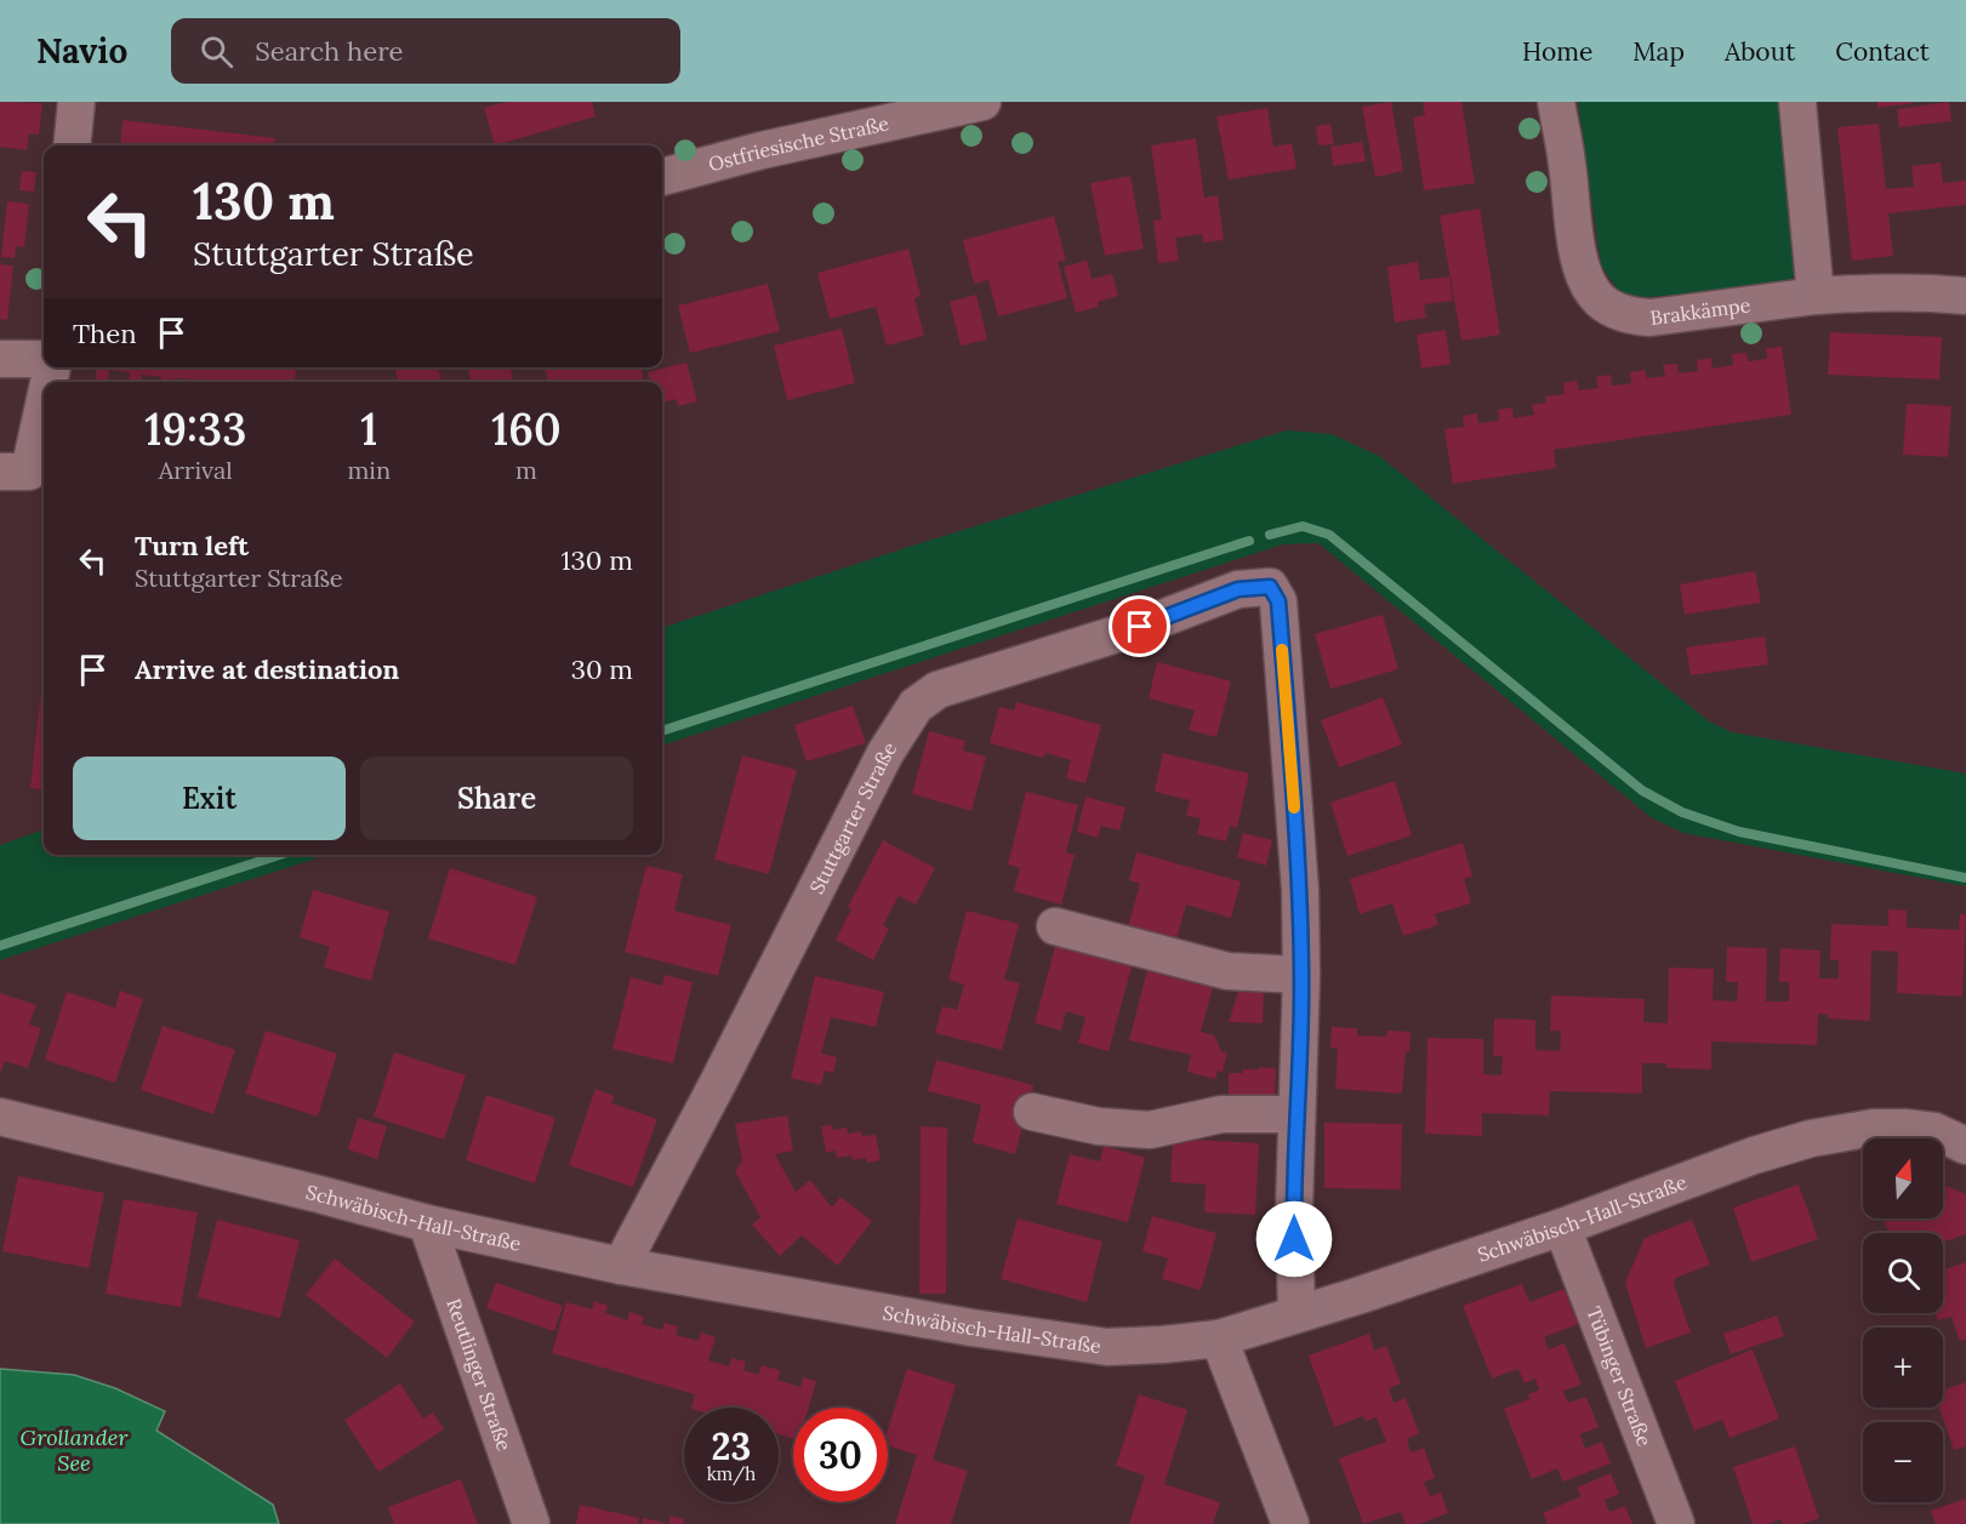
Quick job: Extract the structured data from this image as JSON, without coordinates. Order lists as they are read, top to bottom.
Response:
{
  "streets": {
    "street": [
      "Ostfriesische Straße",
      "Brakkämpe",
      "Stuttgarter Straße",
      "Schwäbisch-Hall-Straße",
      "Reutlinger Straße",
      "Tübinger Straße"
    ]
  },
  "crossings": [
    ["Stuttgarter Straße", "Schwäbisch-Hall-Straße"],
    ["Schwäbisch-Hall-Straße", "Reutlinger Straße"],
    ["Schwäbisch-Hall-Straße", "Tübinger Straße"]
  ],
  "water": ["Grollander See"],
  "north": "top",
  "page": {
    "header": "Navio",
    "search": "Search here",
    "nav": [
      "Home",
      "Map",
      "About",
      "Contact"
    ],
    "turn": ["130 m", "Stuttgarter Straße"],
    "then": "Then",
    "eta": [
      "19:33",
      "Arrival",
      "1",
      "min",
      "160",
      "m"
    ],
    "list": [
      {
        "name": "Turn left",
        "note": "Stuttgarter Straße",
        "value": "130 m"
      },
      {
        "name": "Arrive at destination",
        "value": "30 m"
      }
    ],
    "buttons": ["Exit", "Share"],
    "map_buttons": ["+", "−"],
    "speed": "23 km/h",
    "limit": "30"
  }
}
